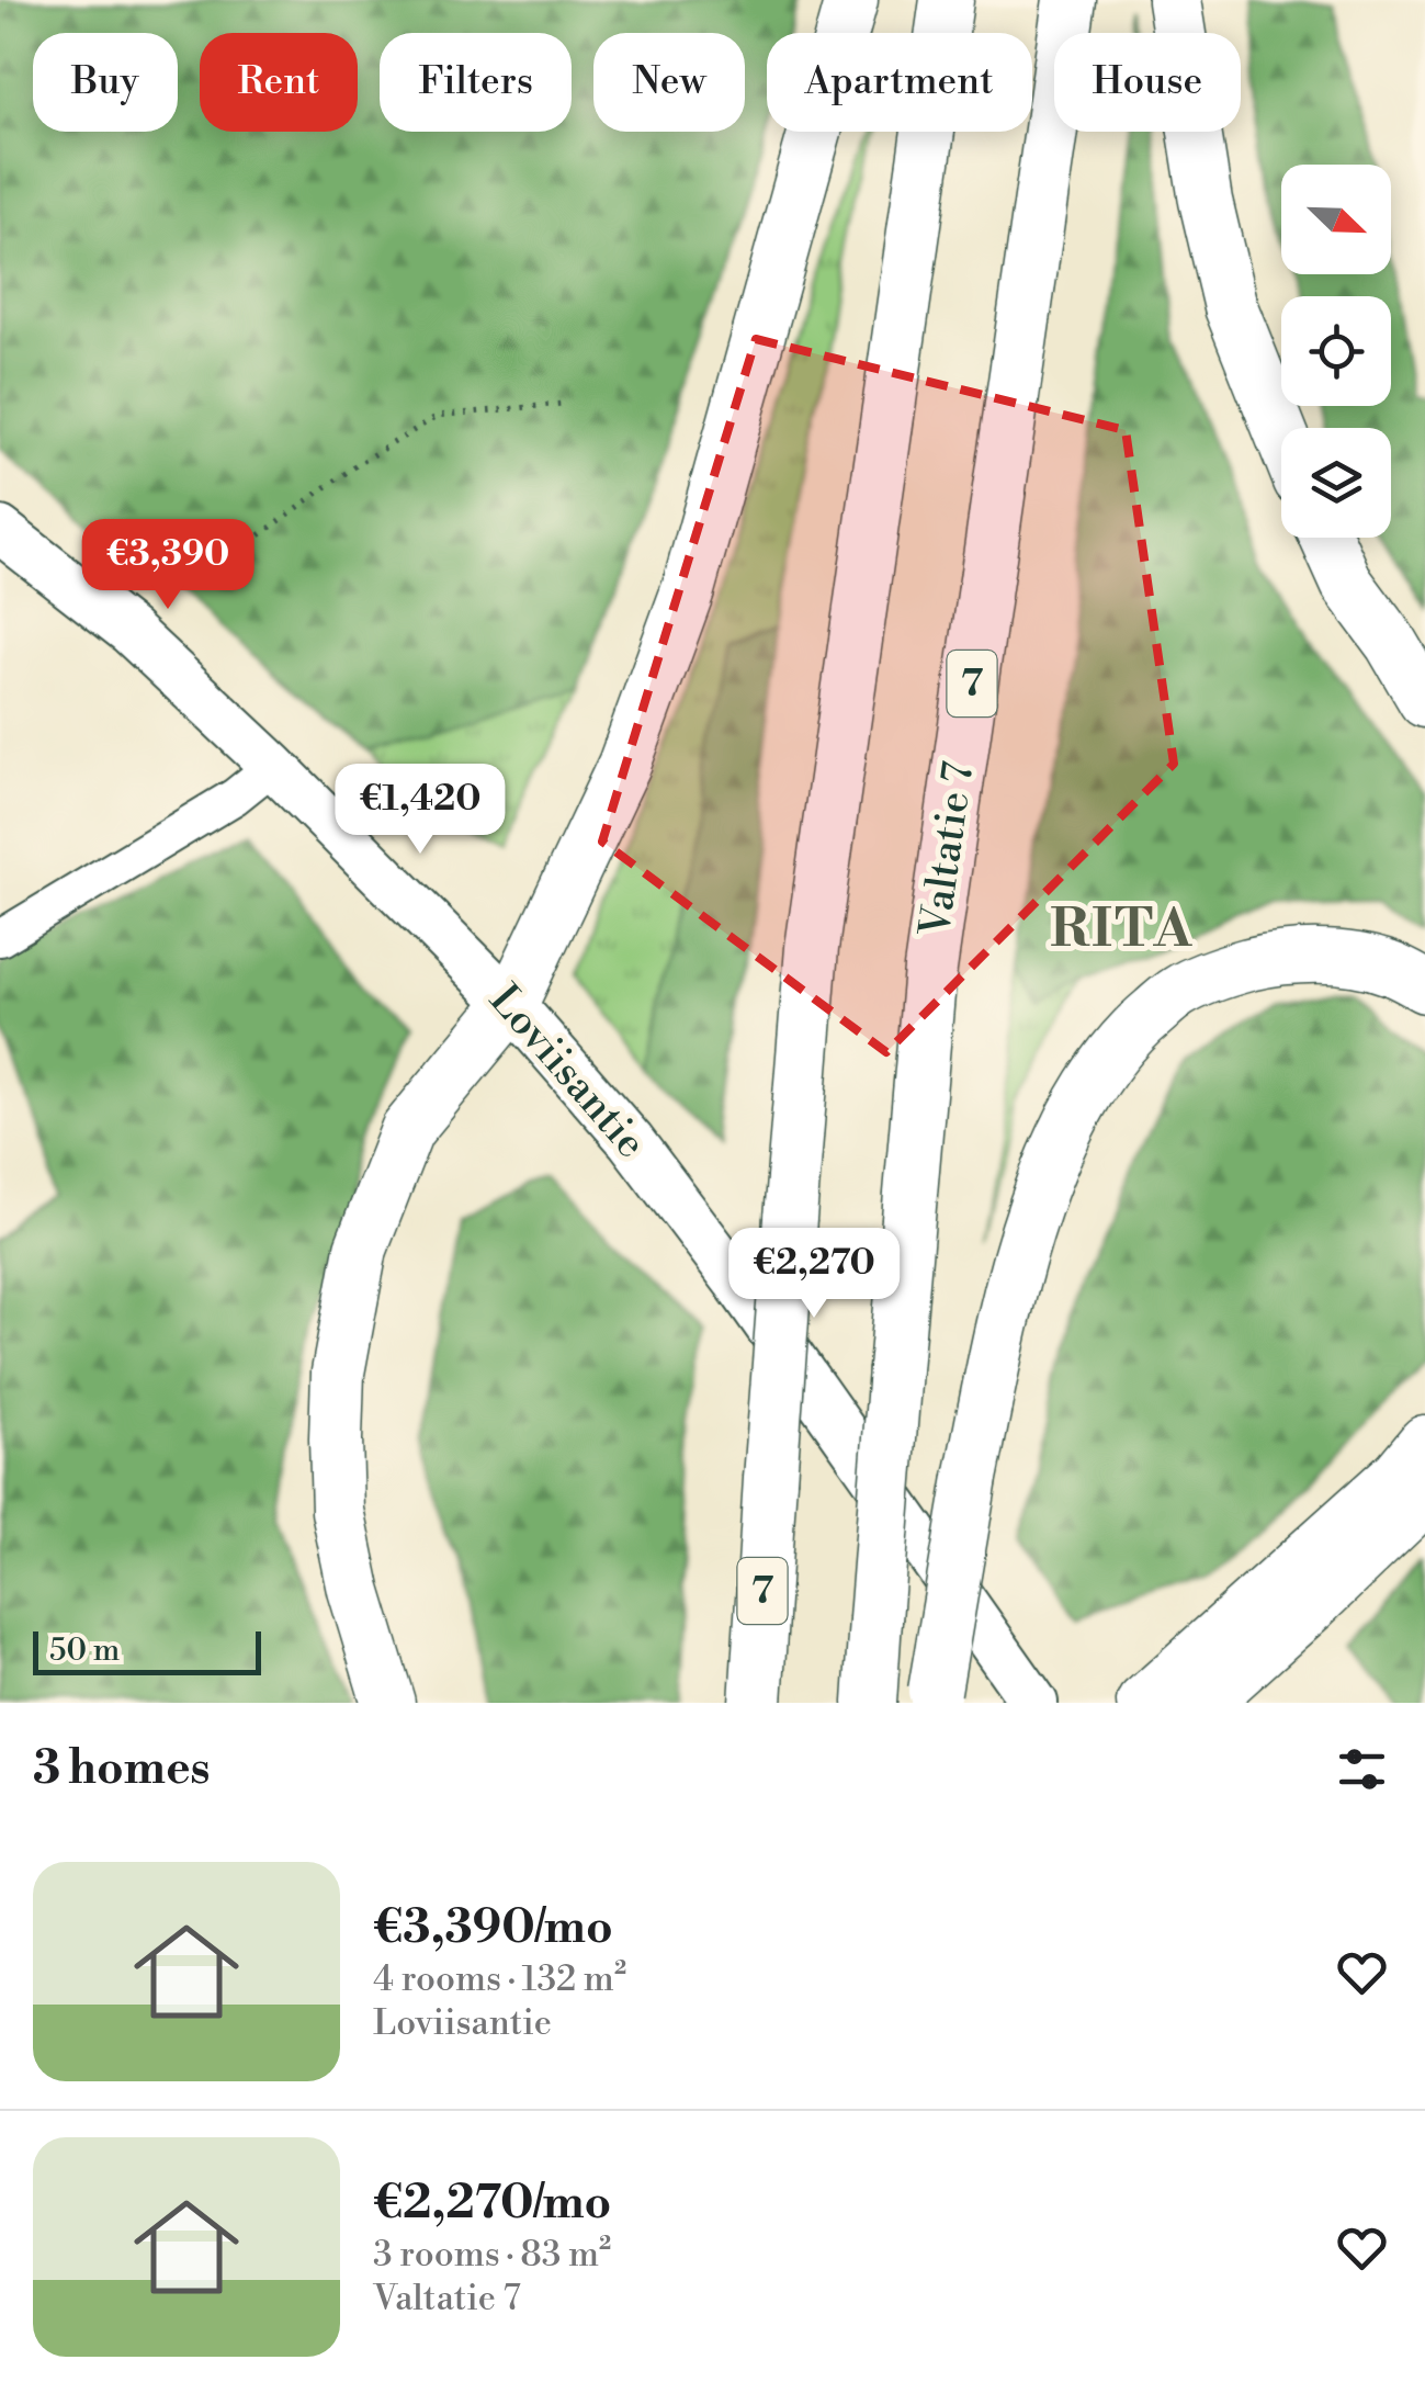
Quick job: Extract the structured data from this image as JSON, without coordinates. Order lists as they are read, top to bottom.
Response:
{
  "streets": {
    "highway": ["7", "Valtatie 7"],
    "main road": ["Loviisantie"]
  },
  "districts": ["RITA"],
  "scale_bar": "50 m",
  "north": "bottom right",
  "page": {
    "chip": [
      "Buy",
      "Rent",
      "Filters",
      "New",
      "Apartment",
      "House"
    ],
    "price": ["€3,390", "€1,420", "€2,270"],
    "scale": "50 m",
    "heading": "3 homes",
    "list": [
      {
        "name": "€3,390/mo",
        "note": "4 rooms · 132 m² · Loviisantie"
      },
      {
        "name": "€2,270/mo",
        "note": "3 rooms · 83 m² · Valtatie 7"
      }
    ]
  }
}
